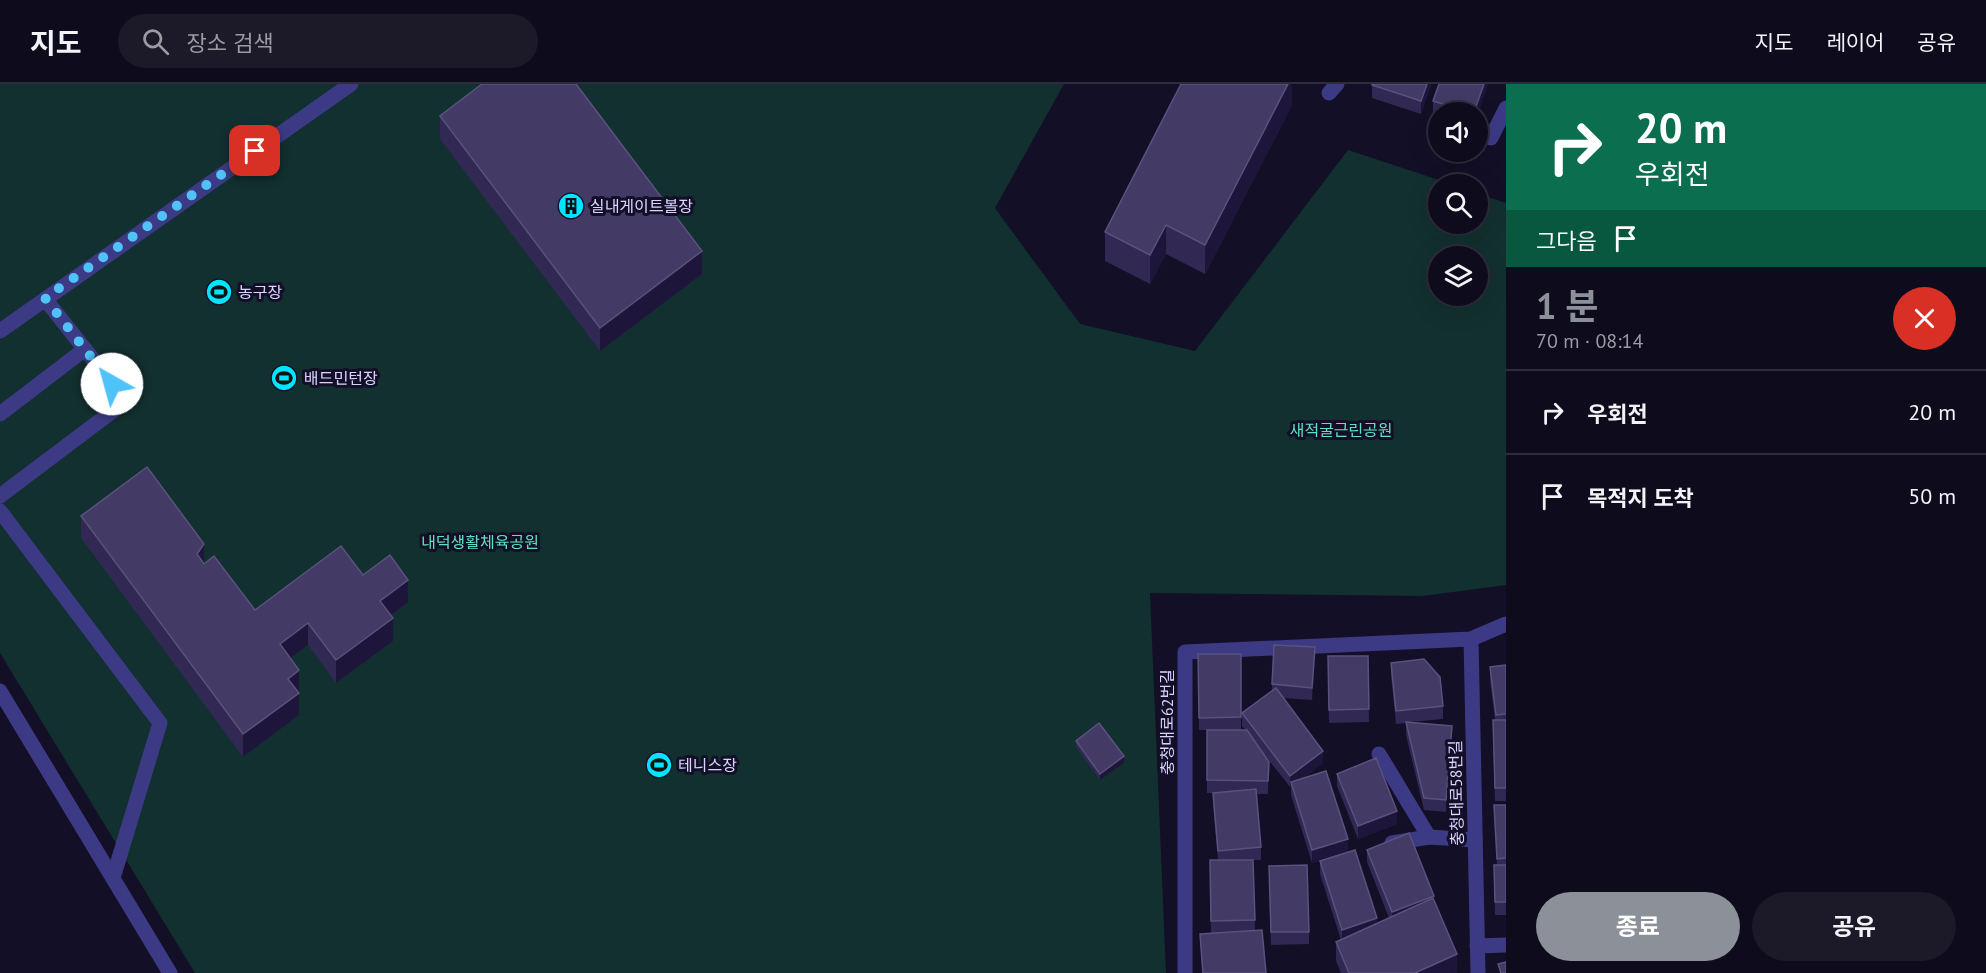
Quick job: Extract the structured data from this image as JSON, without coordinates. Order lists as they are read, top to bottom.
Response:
{
  "streets": {
    "street": ["충청대로62번길", "충청대로58번길"]
  },
  "crossings": [
    ["충청대로62번길", "충청대로58번길"]
  ],
  "parks": ["새적굴근린공원", "내덕생활체육공원"],
  "places": {
    "building": ["실내게이트볼장"],
    "sports": ["농구장", "배드민턴장", "테니스장"]
  },
  "page": {
    "header": "지도",
    "search": "장소 검색",
    "nav": ["지도", "레이어", "공유"],
    "turn": ["20 m", "우회전"],
    "then": "그다음",
    "heading": ["1 분", "70 m · 08:14"],
    "list": [
      {
        "name": "우회전",
        "value": "20 m"
      },
      {
        "name": "목적지 도착",
        "value": "50 m"
      }
    ],
    "buttons": ["종료", "공유"]
  }
}
